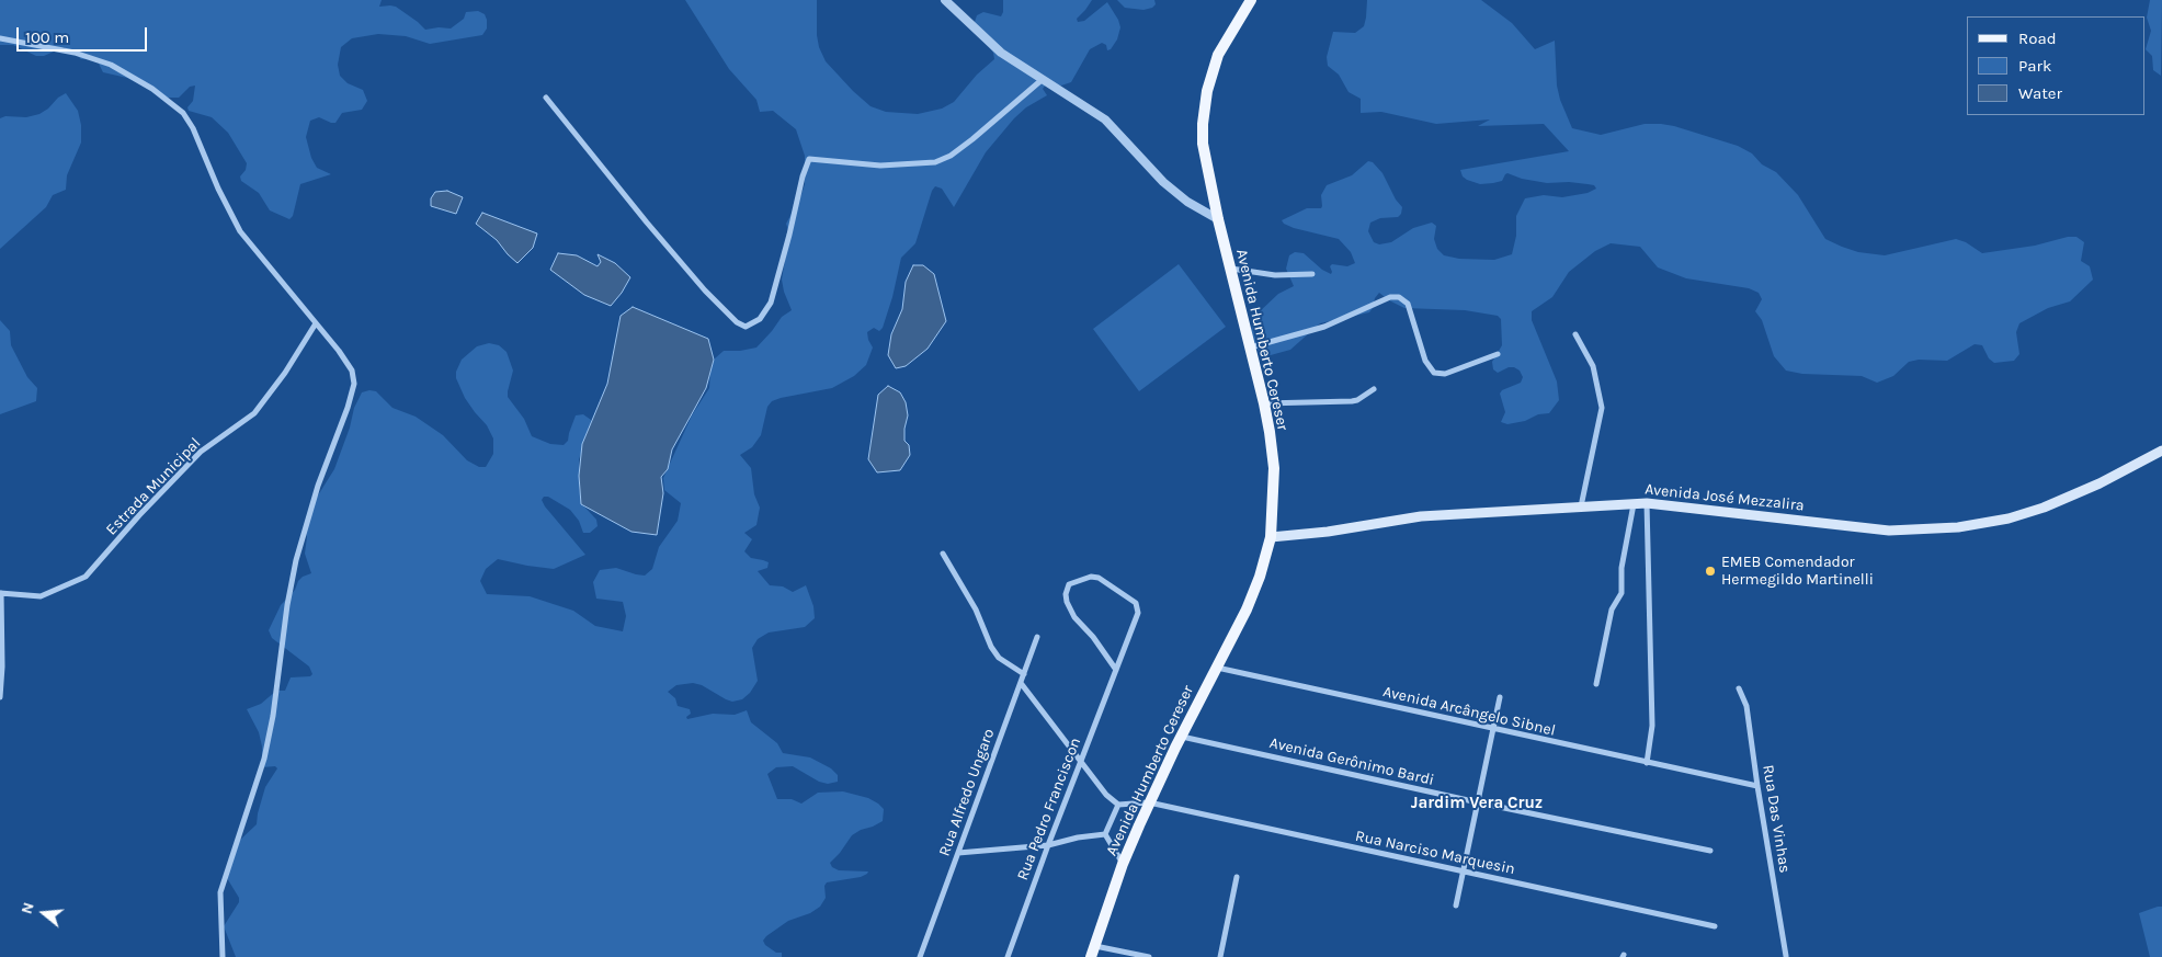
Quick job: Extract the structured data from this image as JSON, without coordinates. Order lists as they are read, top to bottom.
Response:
{
  "streets": {
    "main road": ["Avenida Humberto Cereser", "Avenida José Mezzalira"],
    "street": [
      "Estrada Municipal",
      "Avenida Arcângelo Sibnel",
      "Avenida Gerônimo Bardi",
      "Rua Alfredo Ungaro",
      "Rua Pedro Franciscon",
      "Rua Das Vinhas",
      "Rua Narciso Marquesin"
    ]
  },
  "crossings": [
    ["Avenida Humberto Cereser", "Avenida José Mezzalira"],
    ["Avenida Humberto Cereser", "Avenida Arcângelo Sibnel"],
    ["Avenida Humberto Cereser", "Avenida Gerônimo Bardi"],
    ["Avenida Humberto Cereser", "Rua Narciso Marquesin"],
    ["Avenida Arcângelo Sibnel", "Rua Das Vinhas"]
  ],
  "districts": ["Jardim Vera Cruz"],
  "places": ["EMEB Comendador Hermegildo Martinelli"],
  "legend": ["Road", "Park", "Water"],
  "scale_bar": "100 m",
  "north": "left"
}
